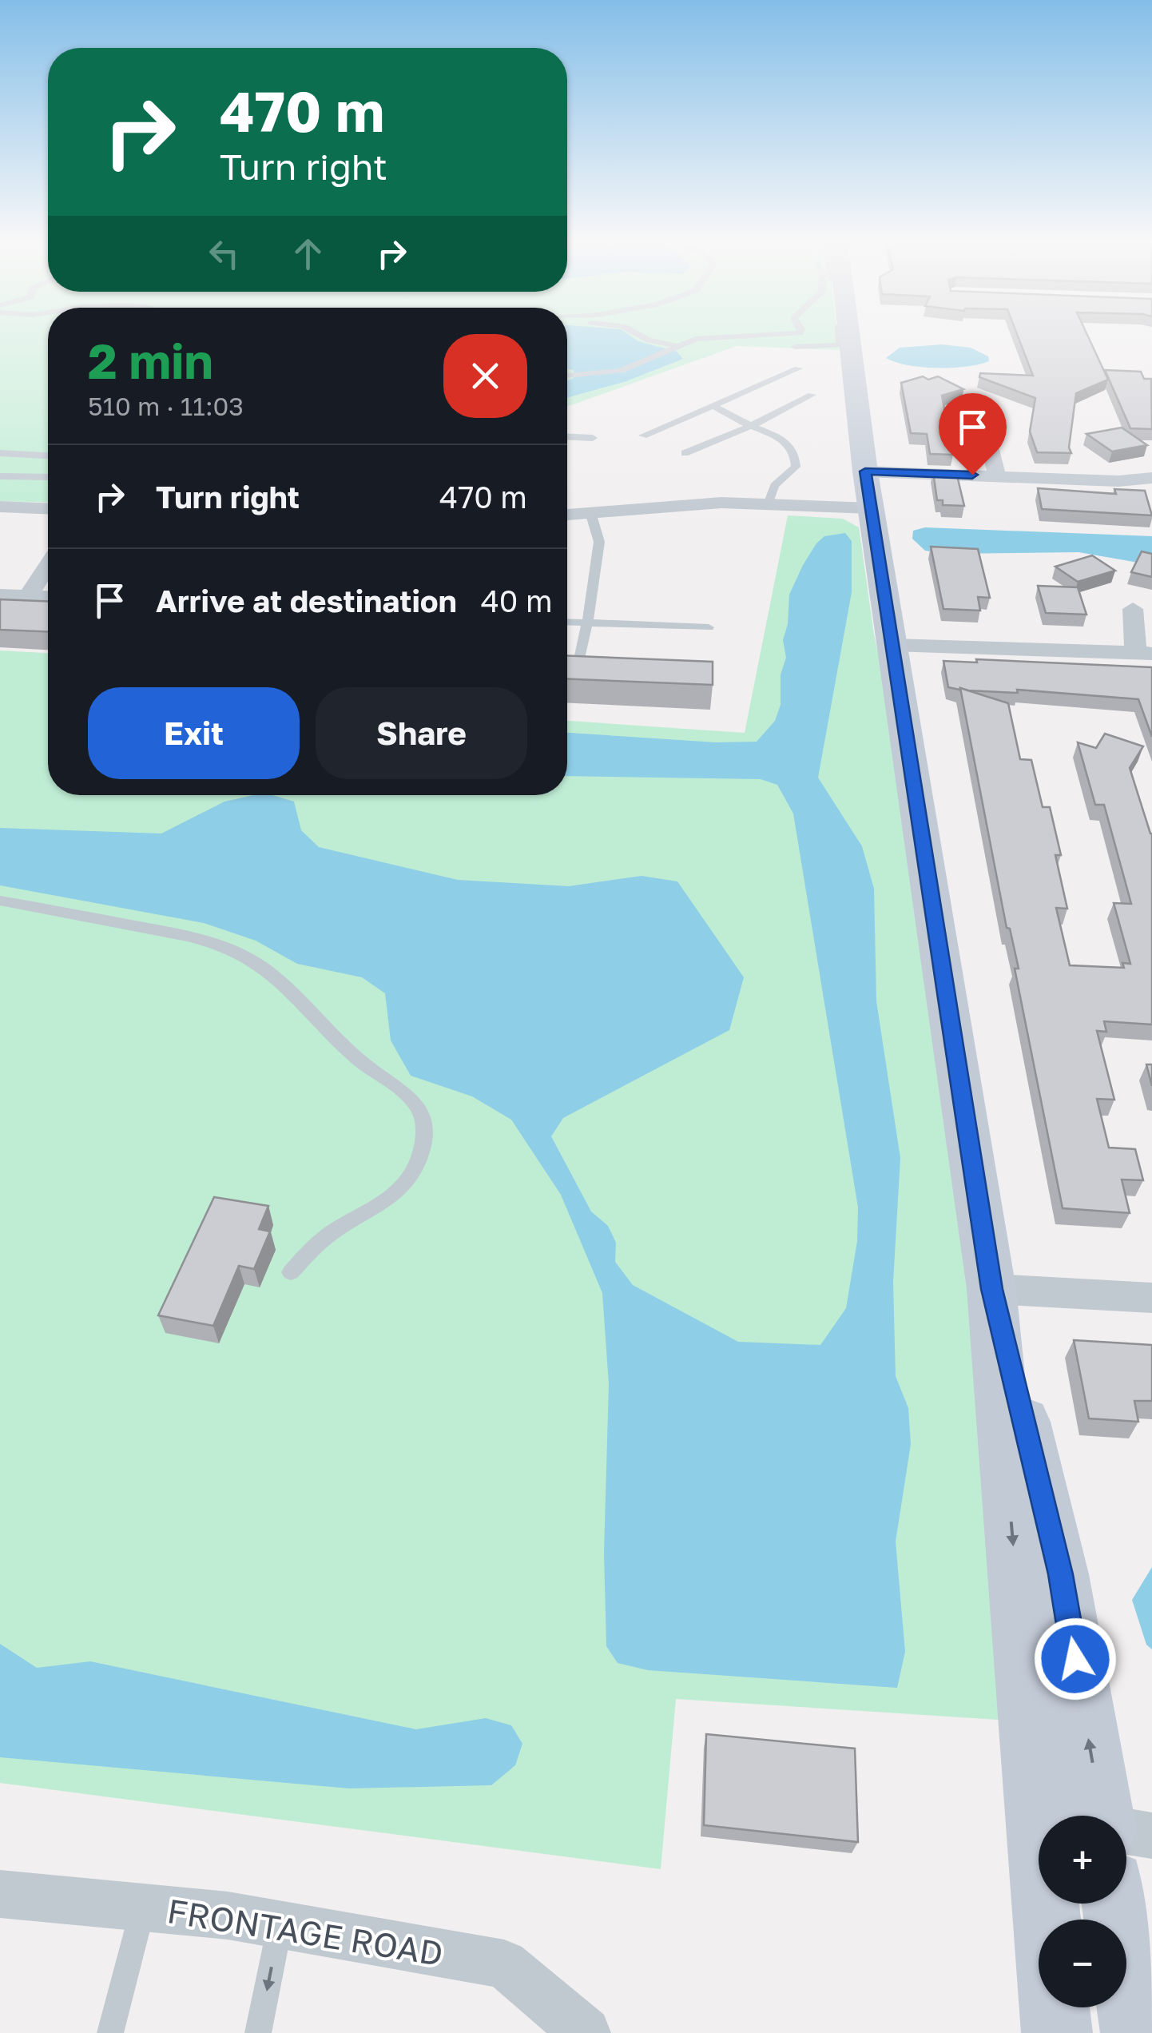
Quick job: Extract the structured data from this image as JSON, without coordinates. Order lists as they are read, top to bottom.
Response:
{
  "streets": {
    "street": ["FRONTAGE ROAD"]
  },
  "page": {
    "turn": ["470 m", "Turn right"],
    "heading": ["2 min", "510 m · 11:03"],
    "list": [
      {
        "name": "Turn right",
        "value": "470 m"
      },
      {
        "name": "Arrive at destination",
        "value": "40 m"
      }
    ],
    "buttons": ["Exit", "Share"],
    "map_buttons": ["+", "−"]
  }
}
